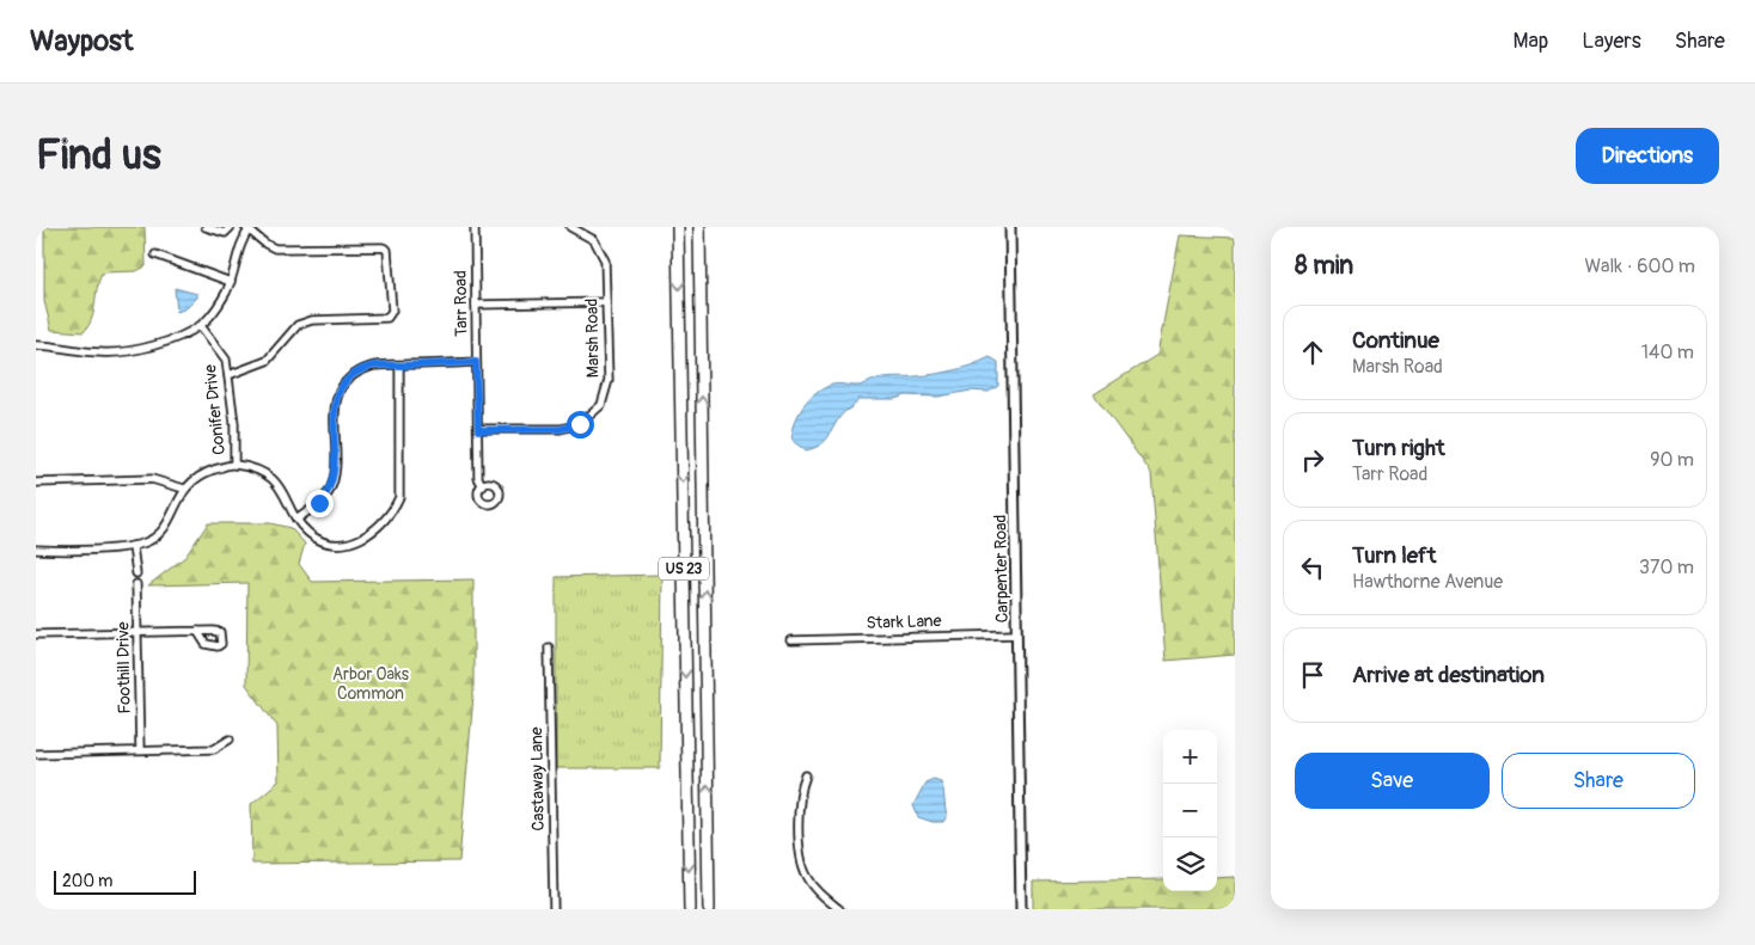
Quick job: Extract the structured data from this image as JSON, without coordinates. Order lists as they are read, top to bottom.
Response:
{
  "streets": {
    "highway": ["US 23"],
    "main road": ["Carpenter Road"],
    "street": [
      "Tarr Road",
      "Marsh Road",
      "Conifer Drive",
      "Stark Lane",
      "Foothill Drive",
      "Castaway Lane"
    ]
  },
  "crossings": [
    ["Tarr Road", "Marsh Road"],
    ["Carpenter Road", "Stark Lane"]
  ],
  "parks": ["Arbor Oaks Common"],
  "scale_bar": "200 m",
  "page": {
    "header": "Waypost",
    "nav": ["Map", "Layers", "Share"],
    "buttons": [
      "Directions",
      ["Save", "Share"]
    ],
    "title": "Find us",
    "heading": ["8 min", "Walk · 600 m"],
    "list": [
      ["Continue", "Marsh Road", "140 m"],
      ["Turn right", "Tarr Road", "90 m"],
      ["Turn left", "Hawthorne Avenue", "370 m"],
      "Arrive at destination"
    ],
    "map_buttons": ["+", "−"],
    "scale": "200 m"
  }
}
